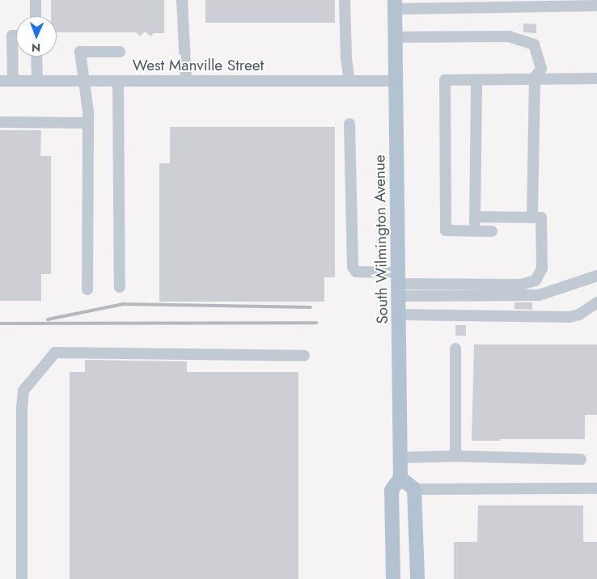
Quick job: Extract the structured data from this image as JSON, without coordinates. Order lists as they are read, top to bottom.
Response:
{
  "streets": {
    "main road": ["South Wilmington Avenue"],
    "street": ["West Manville Street"]
  },
  "crossings": [
    ["West Manville Street", "South Wilmington Avenue"]
  ],
  "north": "bottom"
}
